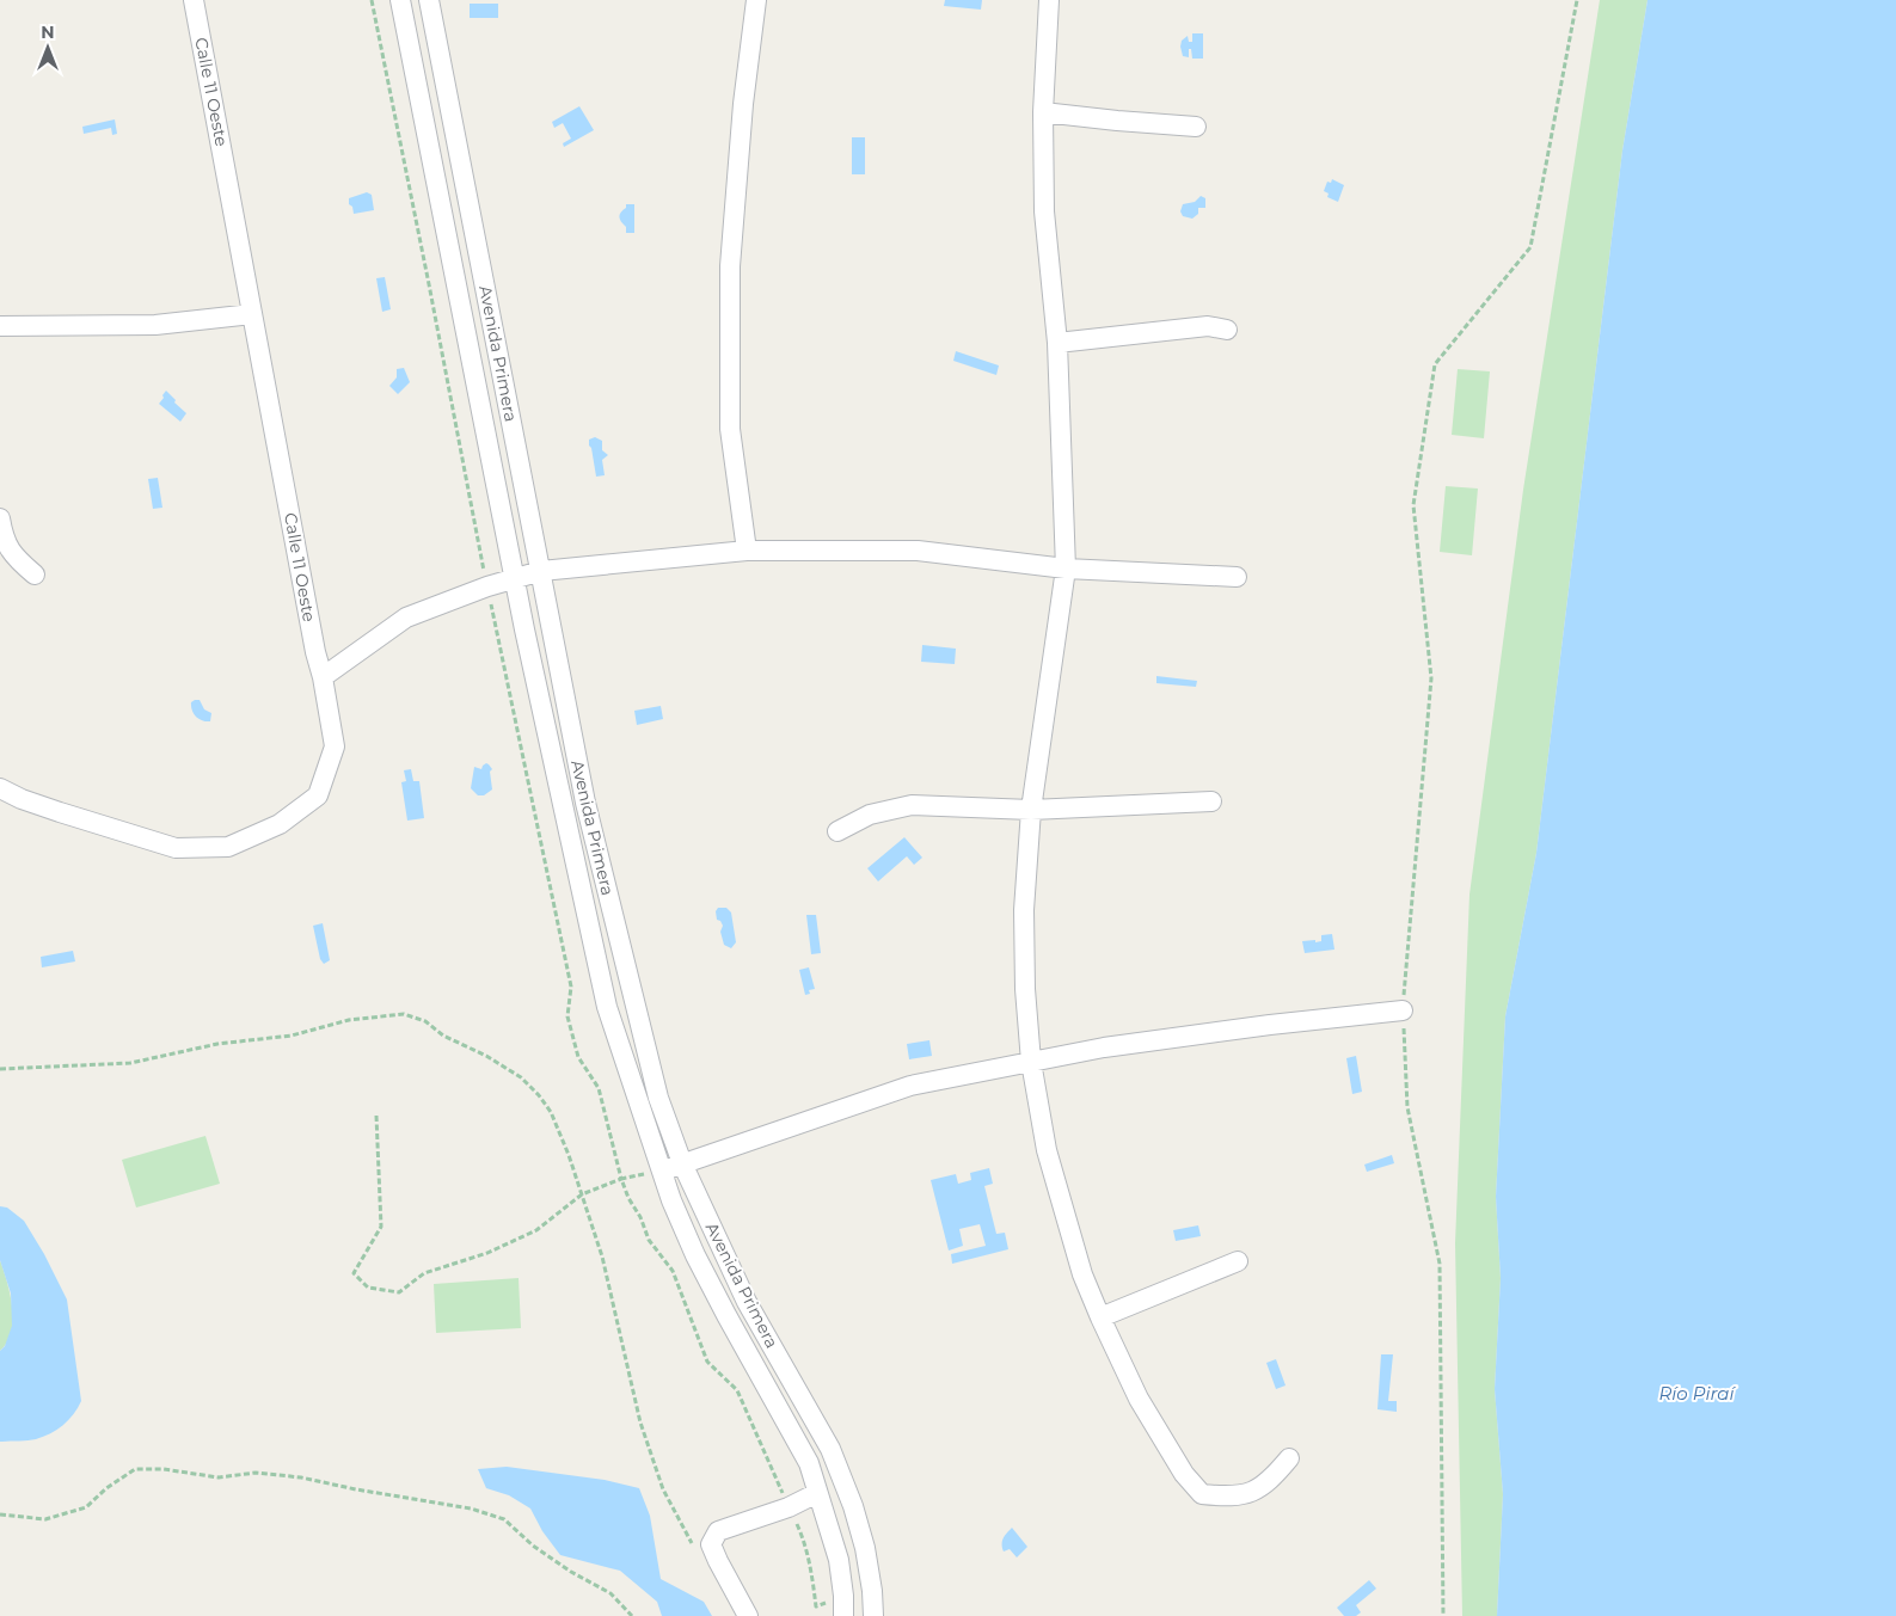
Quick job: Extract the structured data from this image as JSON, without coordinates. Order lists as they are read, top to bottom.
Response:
{
  "streets": {
    "street": ["Calle 11 Oeste", "Avenida Primera"]
  },
  "water": ["Río Piraí"],
  "north": "top"
}
